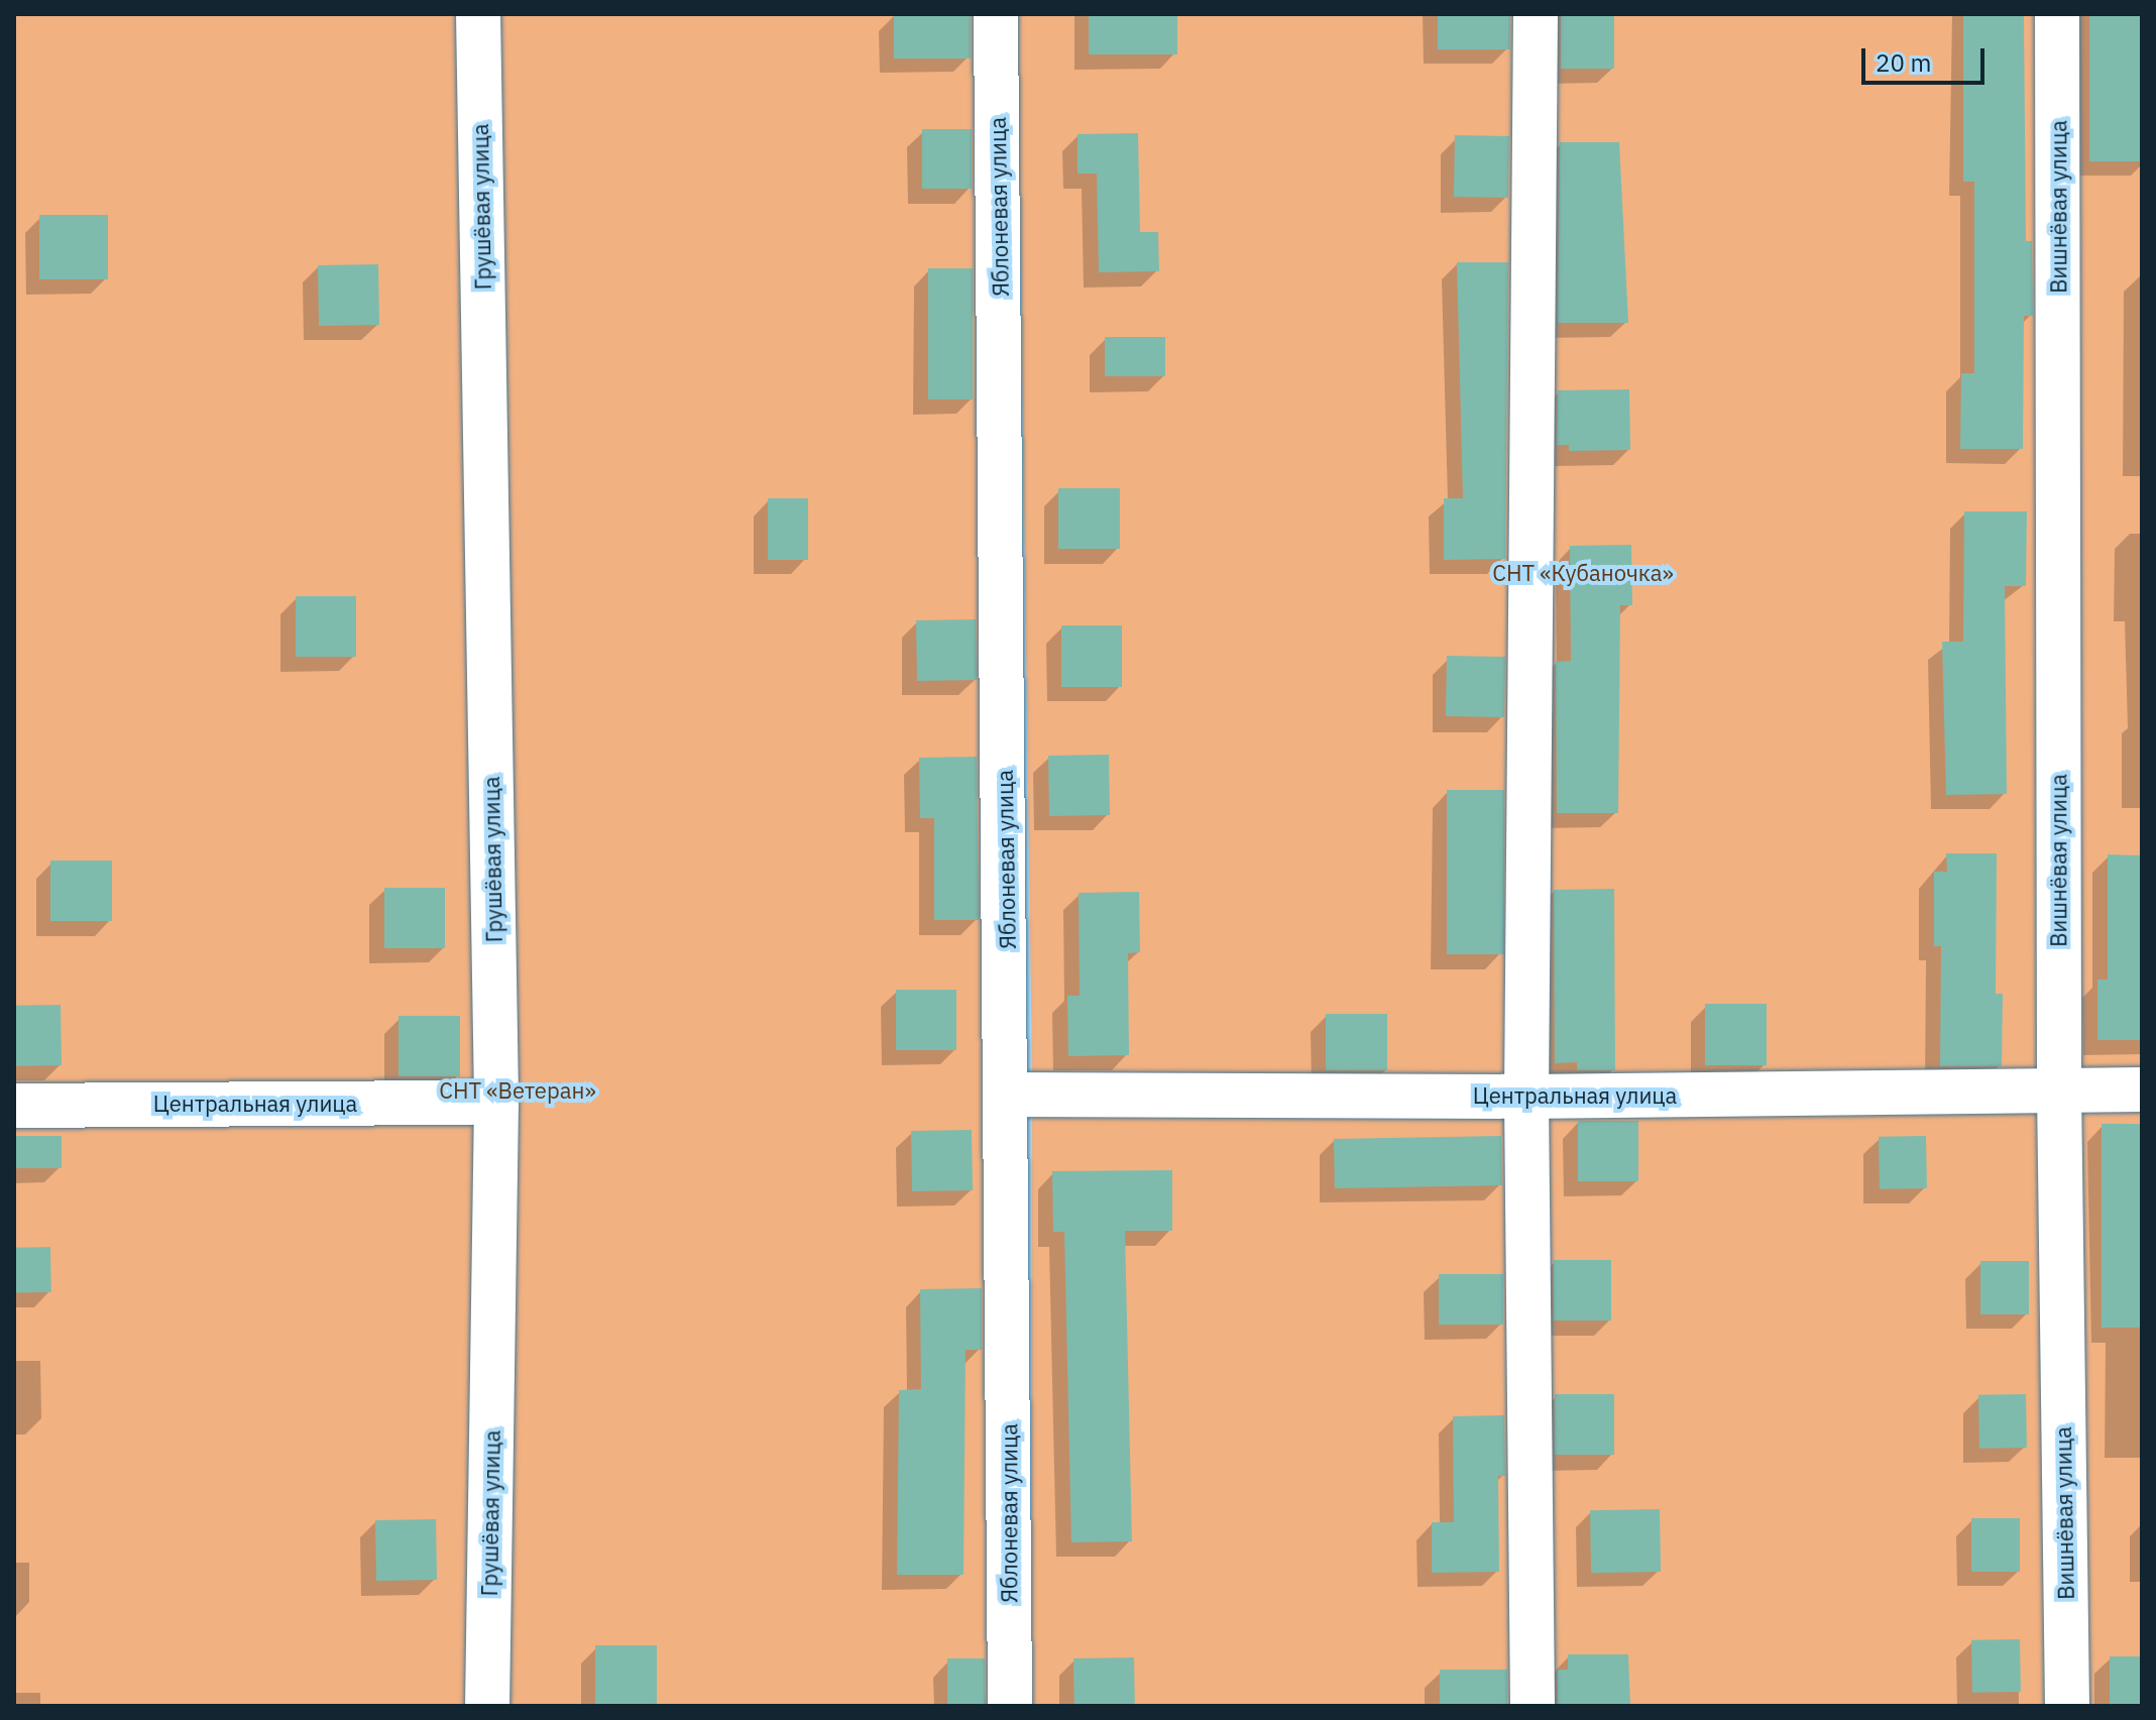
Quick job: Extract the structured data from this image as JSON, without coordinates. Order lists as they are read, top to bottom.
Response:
{
  "streets": {
    "street": [
      "Грушёвая улица",
      "Яблоневая улица",
      "Вишнёвая улица",
      "Центральная улица"
    ]
  },
  "crossings": [
    ["Грушёвая улица", "Центральная улица"],
    ["Яблоневая улица", "Центральная улица"],
    ["Вишнёвая улица", "Центральная улица"]
  ],
  "parks": ["СНТ «Кубаночка»", "СНТ «Ветеран»"],
  "scale_bar": "20 m"
}
